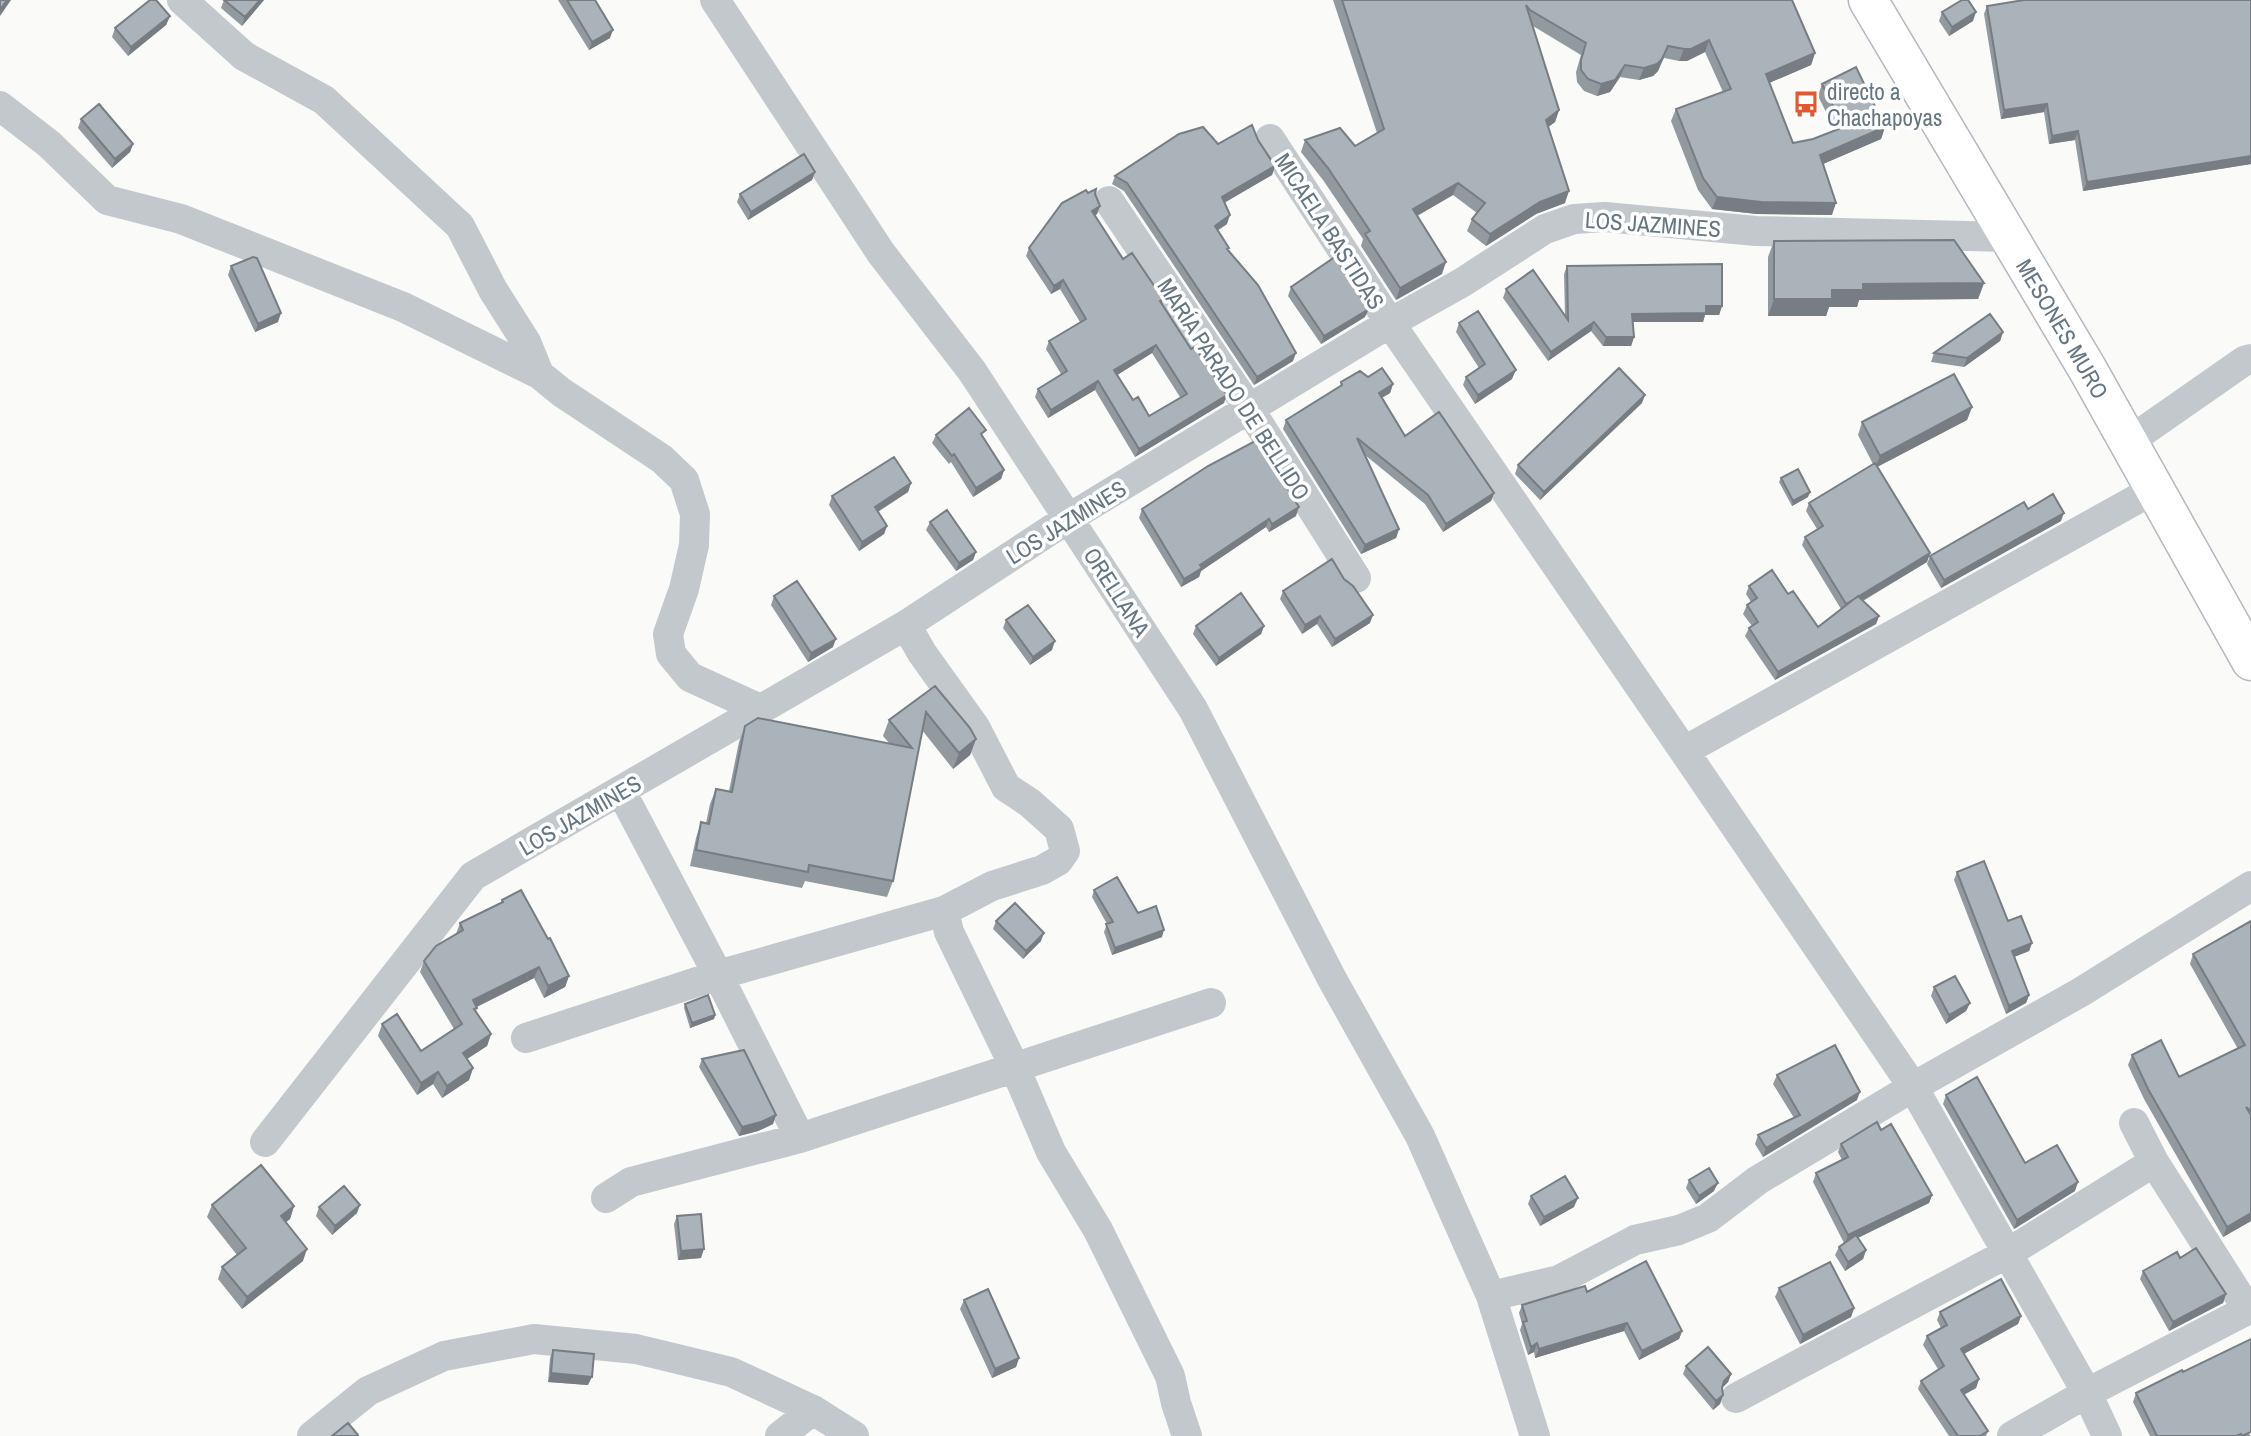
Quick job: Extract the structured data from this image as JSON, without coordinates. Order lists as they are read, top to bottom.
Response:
{
  "streets": {
    "highway": ["MESONES MURO"],
    "street": [
      "LOS JAZMINES",
      "MICAELA BASTIDAS",
      "MARÍA PARADO DE BELLIDO",
      "ORELLANA"
    ]
  },
  "crossings": [
    ["LOS JAZMINES", "MICAELA BASTIDAS"],
    ["LOS JAZMINES", "MESONES MURO"],
    ["LOS JAZMINES", "MARÍA PARADO DE BELLIDO"],
    ["LOS JAZMINES", "ORELLANA"]
  ],
  "places": {
    "bus stop": ["directo a Chachapoyas"]
  }
}
